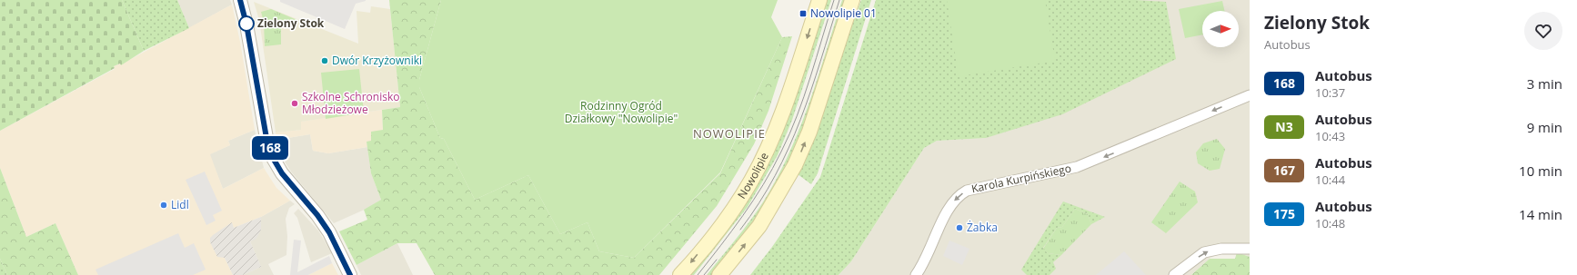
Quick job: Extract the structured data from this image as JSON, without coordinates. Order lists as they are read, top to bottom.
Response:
{
  "streets": {
    "main road": ["Nowolipie"],
    "street": ["Karola Kurpińskiego"]
  },
  "one_way": ["Karola Kurpińskiego"],
  "districts": ["NOWOLIPIE"],
  "parks": ["Rodzinny Ogród Działkowy \"Nowolipie\""],
  "places": {
    "transit": ["Nowolipie 01"],
    "other": [
      "Zielony Stok",
      "Dwór Krzyżowniki",
      "Szkolne Schronisko Młodzieżowe",
      "Lidl",
      "Żabka"
    ]
  },
  "lines": ["bus line 168"],
  "north": "right",
  "page": {
    "on_map": "168",
    "heading": ["Zielony Stok", "Autobus"],
    "list": [
      {
        "mark": "168",
        "name": "Autobus",
        "note": "10:37",
        "value": "3 min"
      },
      {
        "mark": "N3",
        "name": "Autobus",
        "note": "10:43",
        "value": "9 min"
      },
      {
        "mark": "167",
        "name": "Autobus",
        "note": "10:44",
        "value": "10 min"
      },
      {
        "mark": "175",
        "name": "Autobus",
        "note": "10:48",
        "value": "14 min"
      }
    ]
  }
}
